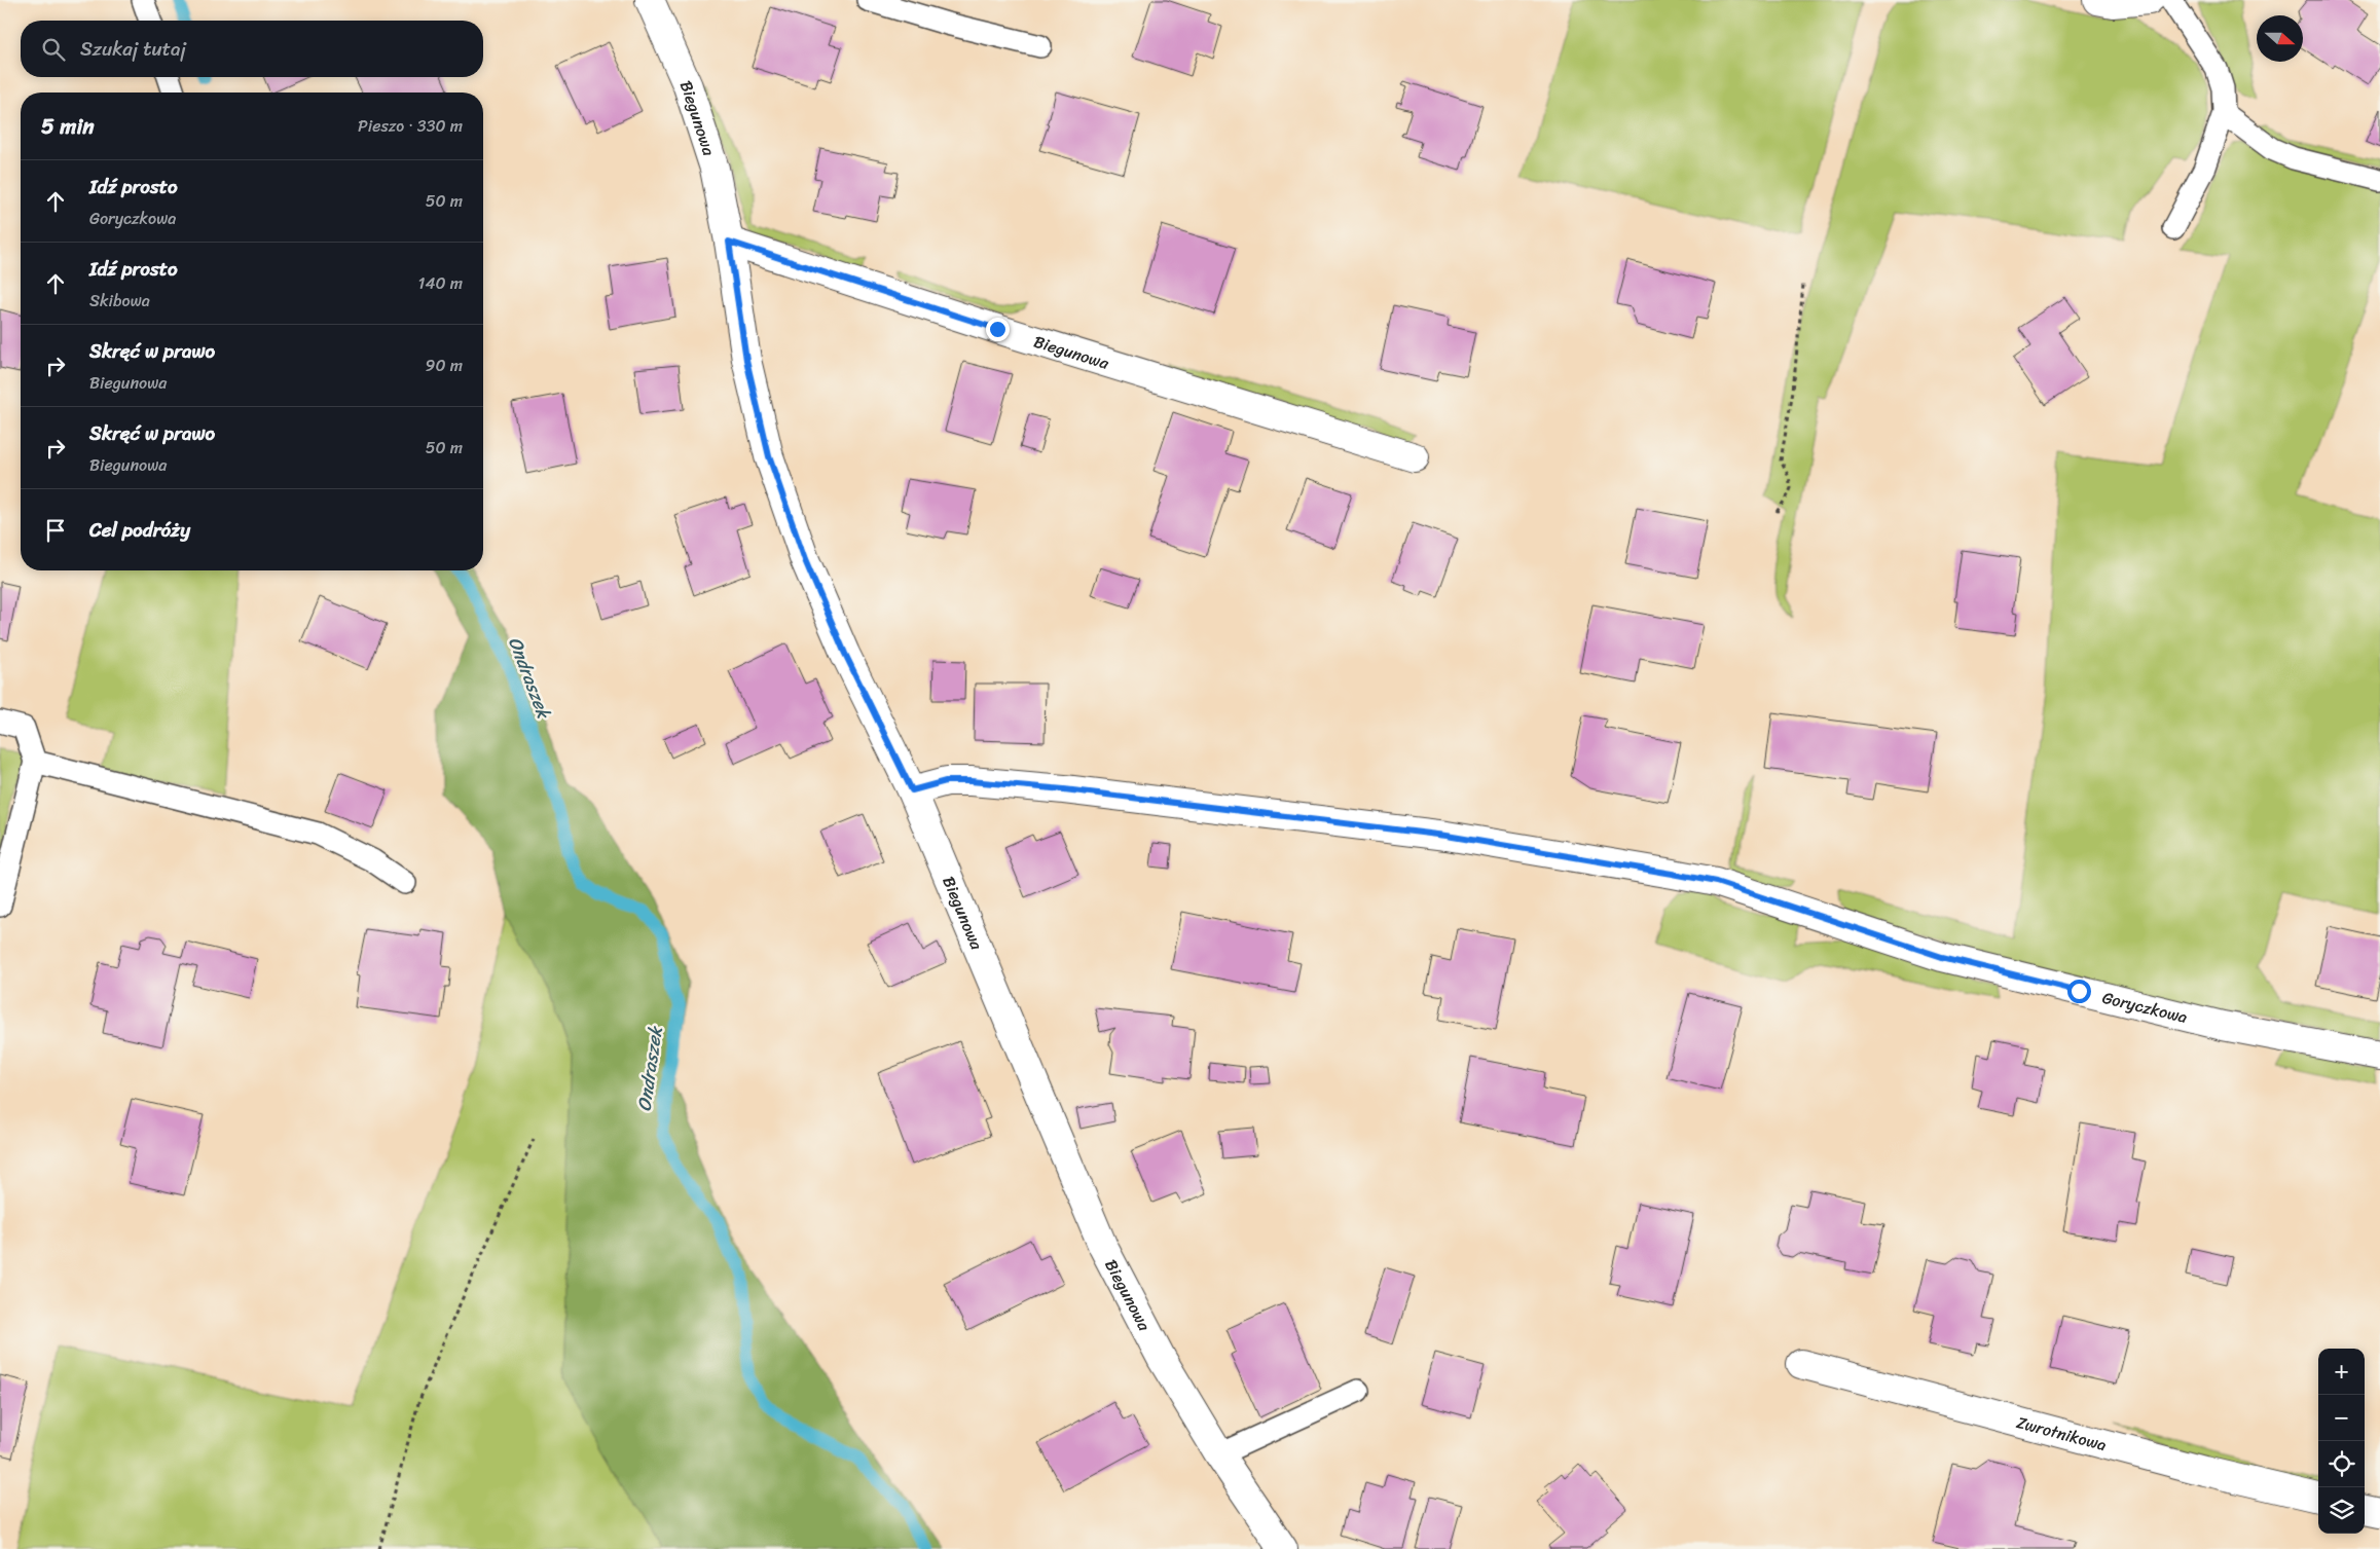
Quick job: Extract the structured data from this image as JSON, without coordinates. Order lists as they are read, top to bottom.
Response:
{
  "streets": {
    "street": ["Biegunowa", "Goryczkowa", "Zwrotnikowa"]
  },
  "crossings": [
    ["Biegunowa", "Goryczkowa"]
  ],
  "water": ["Ondraszek"],
  "north": "right",
  "page": {
    "search": "Szukaj tutaj",
    "heading": ["5 min", "Pieszo · 330 m"],
    "list": [
      ["Idź prosto", "Goryczkowa", "50 m"],
      ["Idź prosto", "Skibowa", "140 m"],
      ["Skręć w prawo", "Biegunowa", "90 m"],
      ["Skręć w prawo", "Biegunowa", "50 m"],
      "Cel podróży"
    ],
    "map_buttons": ["+", "−"]
  }
}
